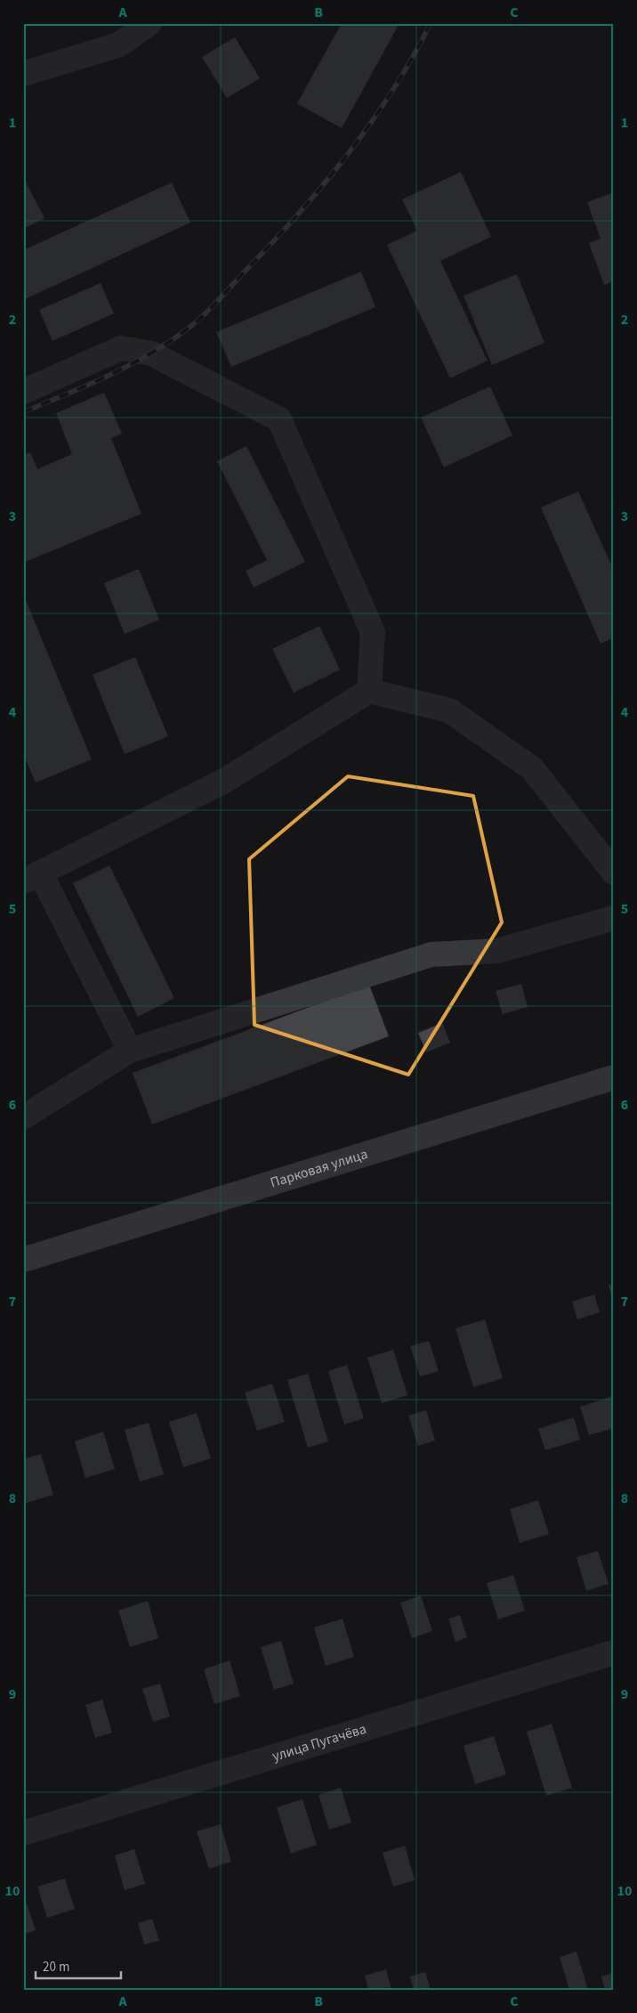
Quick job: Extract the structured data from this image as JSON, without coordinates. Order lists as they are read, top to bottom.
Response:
{
  "streets": {
    "main road": ["Парковая улица"],
    "street": ["улица Пугачёва"]
  },
  "scale_bar": "20 m",
  "grid": {
    "columns": ["A", "B", "C"],
    "rows": [
      "1",
      "2",
      "3",
      "4",
      "5",
      "6",
      "7",
      "8",
      "9",
      "10"
    ]
  }
}
